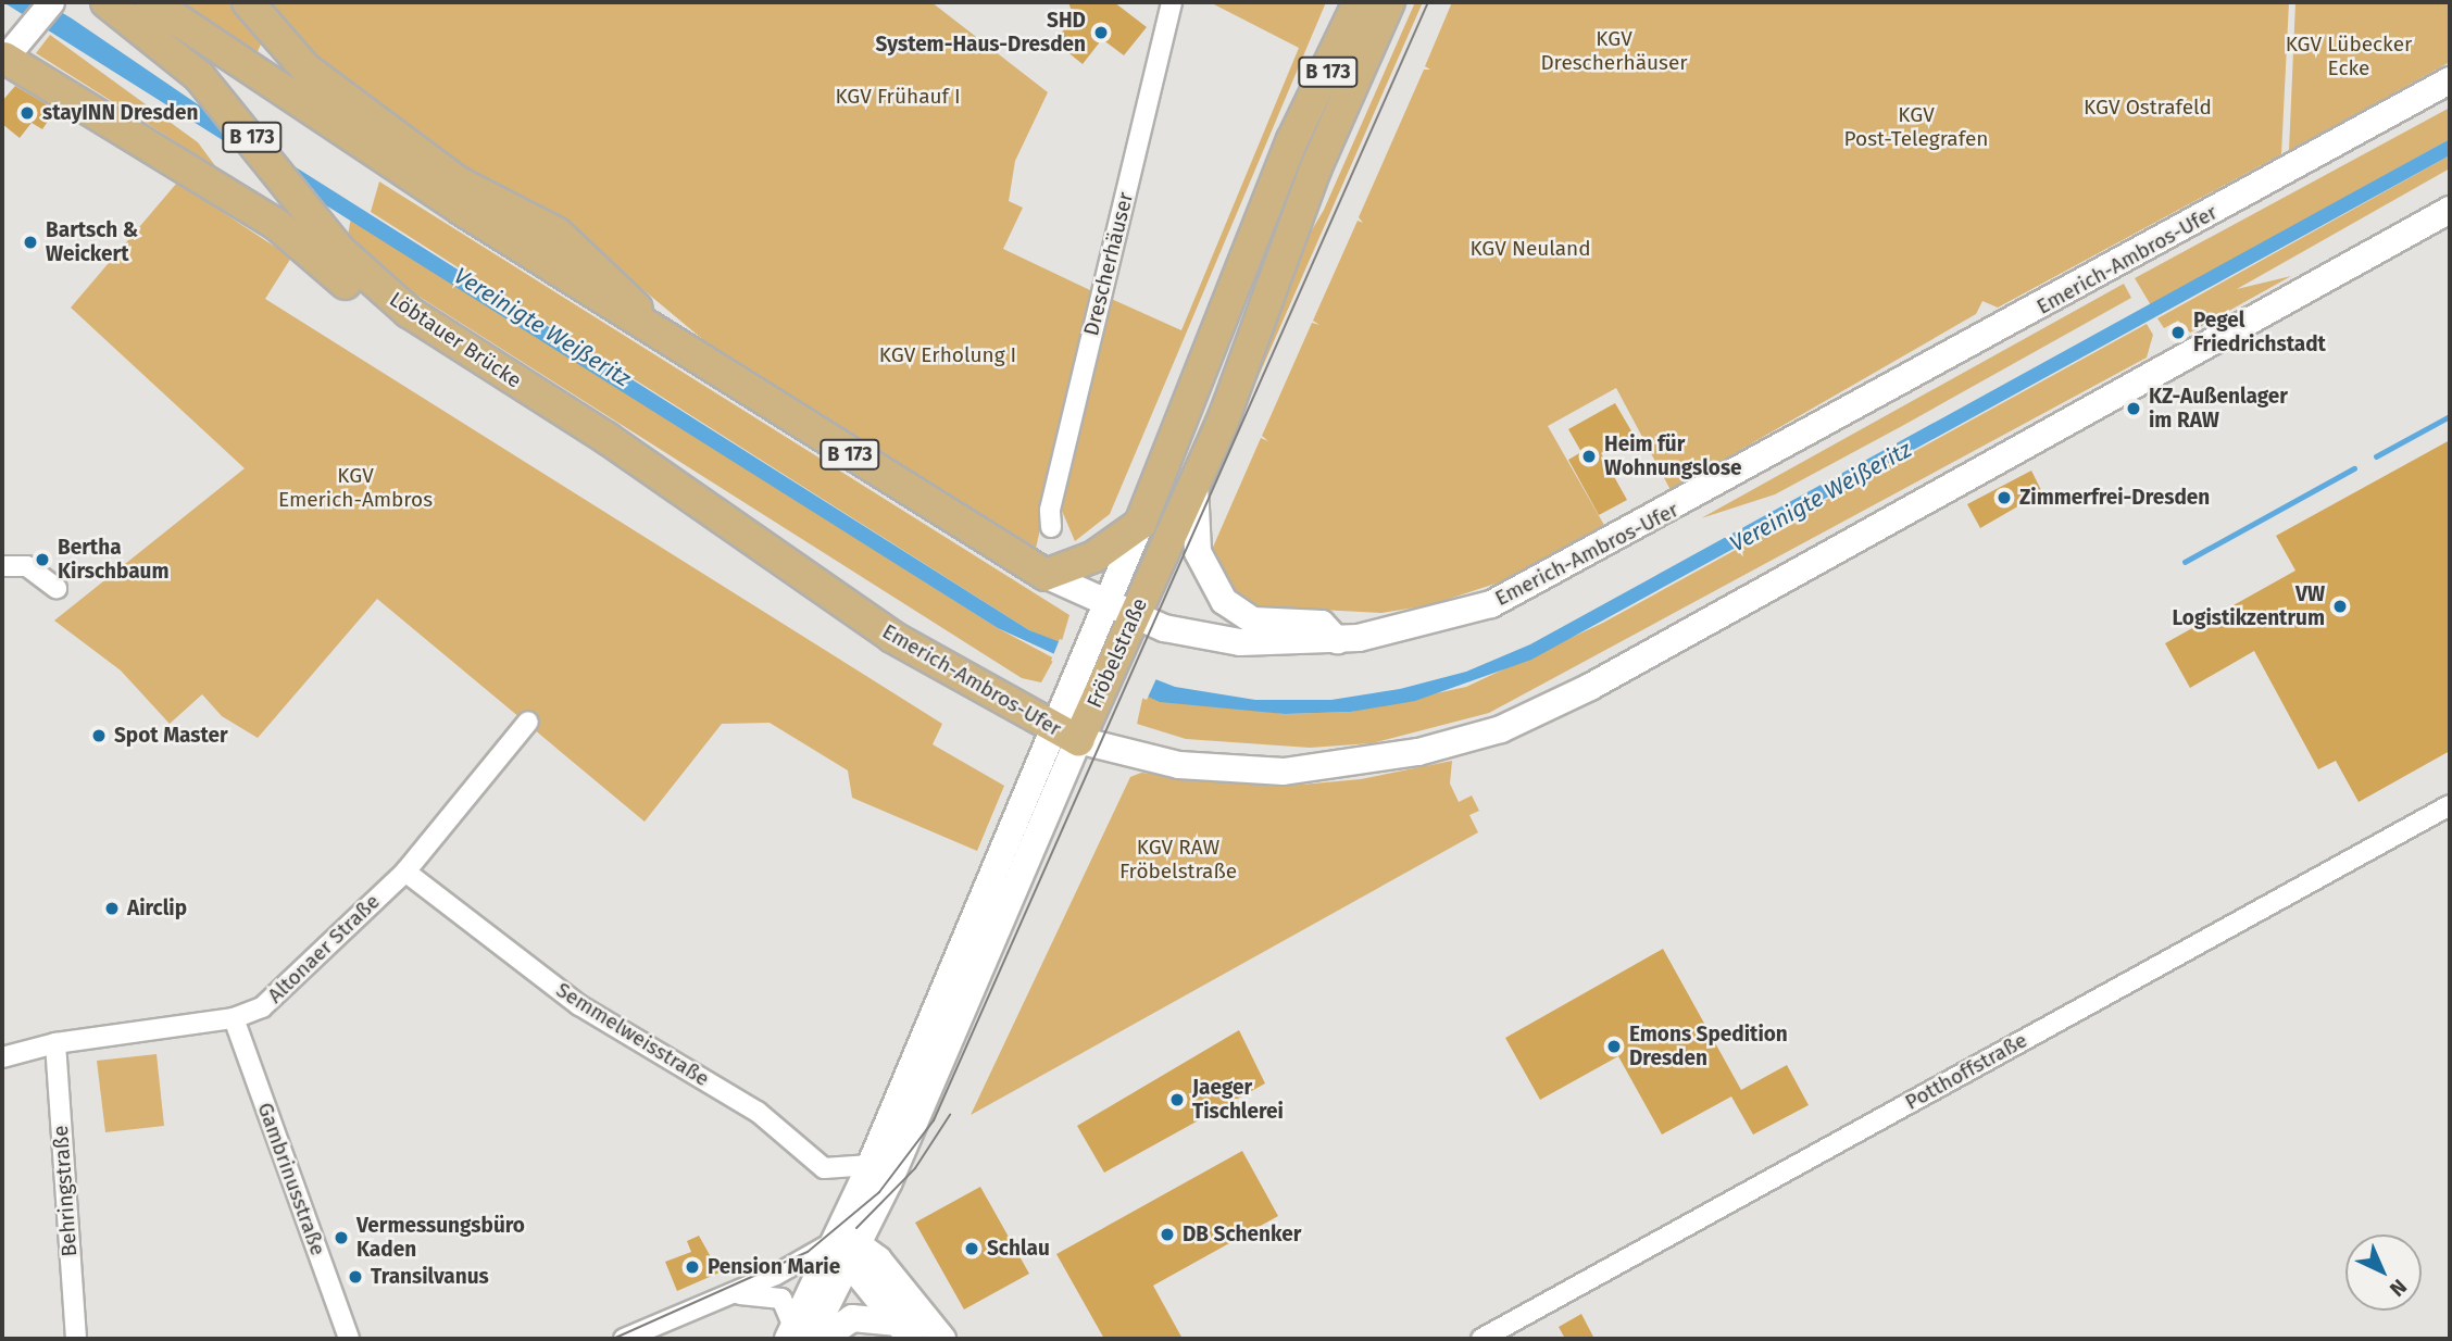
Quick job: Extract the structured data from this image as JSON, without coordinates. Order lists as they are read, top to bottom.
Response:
{
  "streets": {
    "main road": [
      "B 173",
      "Emerich-Ambros-Ufer",
      "Löbtauer Brücke",
      "Fröbelstraße"
    ],
    "street": [
      "Drescherhäuser",
      "Altonaer Straße",
      "Semmelweisstraße",
      "Potthoffstraße",
      "Gambrinusstraße",
      "Behringstraße"
    ]
  },
  "crossings": [
    ["B 173", "Emerich-Ambros-Ufer"],
    ["Emerich-Ambros-Ufer", "Löbtauer Brücke"],
    ["Emerich-Ambros-Ufer", "Fröbelstraße"],
    ["Fröbelstraße", "Semmelweisstraße"],
    ["Altonaer Straße", "Semmelweisstraße"],
    ["Altonaer Straße", "Gambrinusstraße"],
    ["Altonaer Straße", "Behringstraße"]
  ],
  "water": ["Vereinigte Weißeritz"],
  "parks": [
    "KGV Drescherhäuser",
    "KGV Lübecker Ecke",
    "KGV Frühauf I",
    "KGV Ostrafeld",
    "KGV Post-Telegrafen",
    "KGV Neuland",
    "KGV Erholung I",
    "KGV Emerich-Ambros",
    "KGV RAW Fröbelstraße"
  ],
  "places": [
    "SHD System-Haus-Dresden",
    "stayINN Dresden",
    "Bartsch & Weickert",
    "Pegel Friedrichstadt",
    "KZ-Außenlager im RAW",
    "Heim für Wohnungslose",
    "Zimmerfrei-Dresden",
    "Bertha Kirschbaum",
    "VW Logistikzentrum",
    "Spot Master",
    "Airclip",
    "Emons Spedition Dresden",
    "Jaeger Tischlerei",
    "DB Schenker",
    "Vermessungsbüro Kaden",
    "Schlau",
    "Pension Marie",
    "Transilvanus"
  ],
  "north": "bottom right"
}
